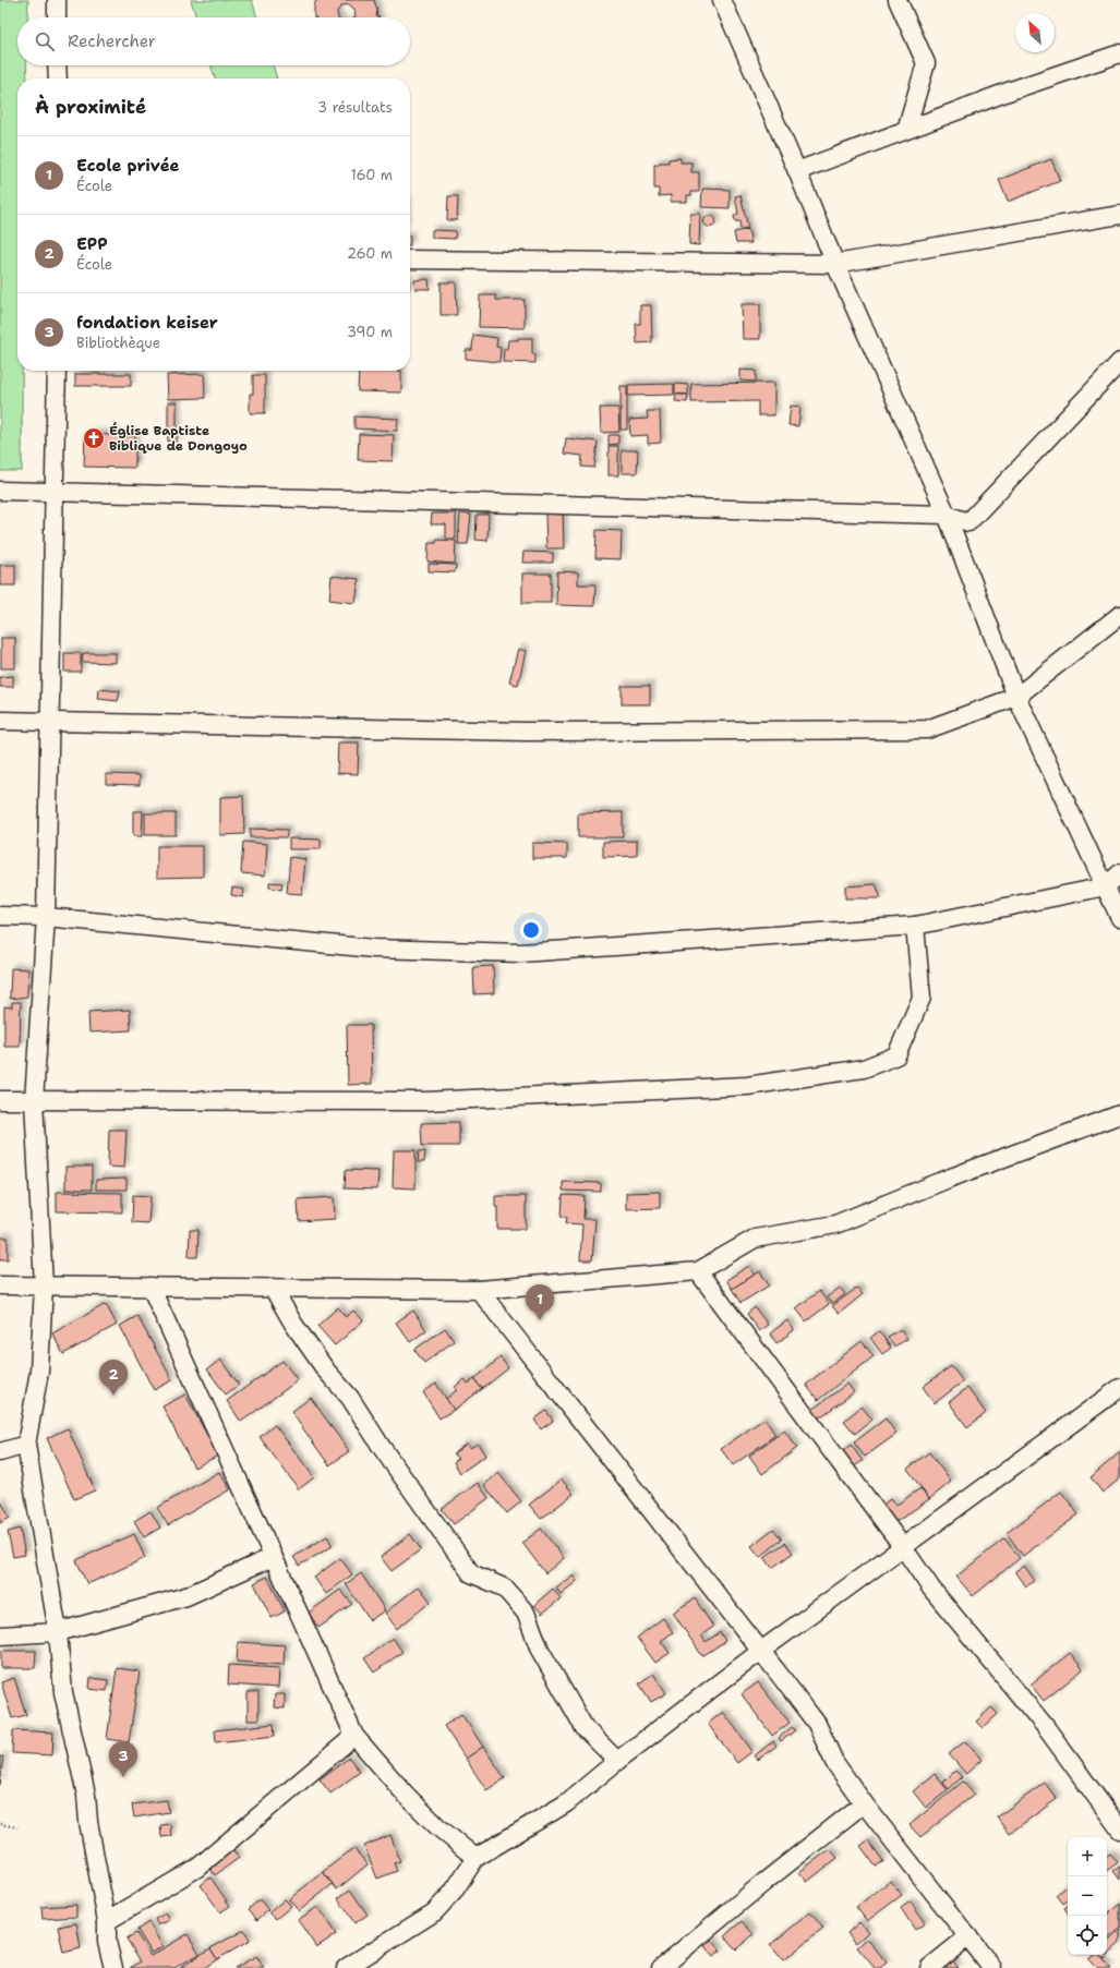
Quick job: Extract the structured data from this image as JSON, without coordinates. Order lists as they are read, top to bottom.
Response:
{
  "places": {
    "church": ["Église Baptiste Biblique de Dongoyo"]
  },
  "north": "top left",
  "page": {
    "search": "Rechercher",
    "heading": ["À proximité", "3 résultats"],
    "list": [
      {
        "mark": "1",
        "name": "Ecole privée",
        "note": "École",
        "value": "160 m"
      },
      {
        "mark": "2",
        "name": "EPP",
        "note": "École",
        "value": "260 m"
      },
      {
        "mark": "3",
        "name": "fondation keiser",
        "note": "Bibliothèque",
        "value": "390 m"
      }
    ],
    "pins": ["1", "2", "3"],
    "map_buttons": ["+", "−"]
  }
}
